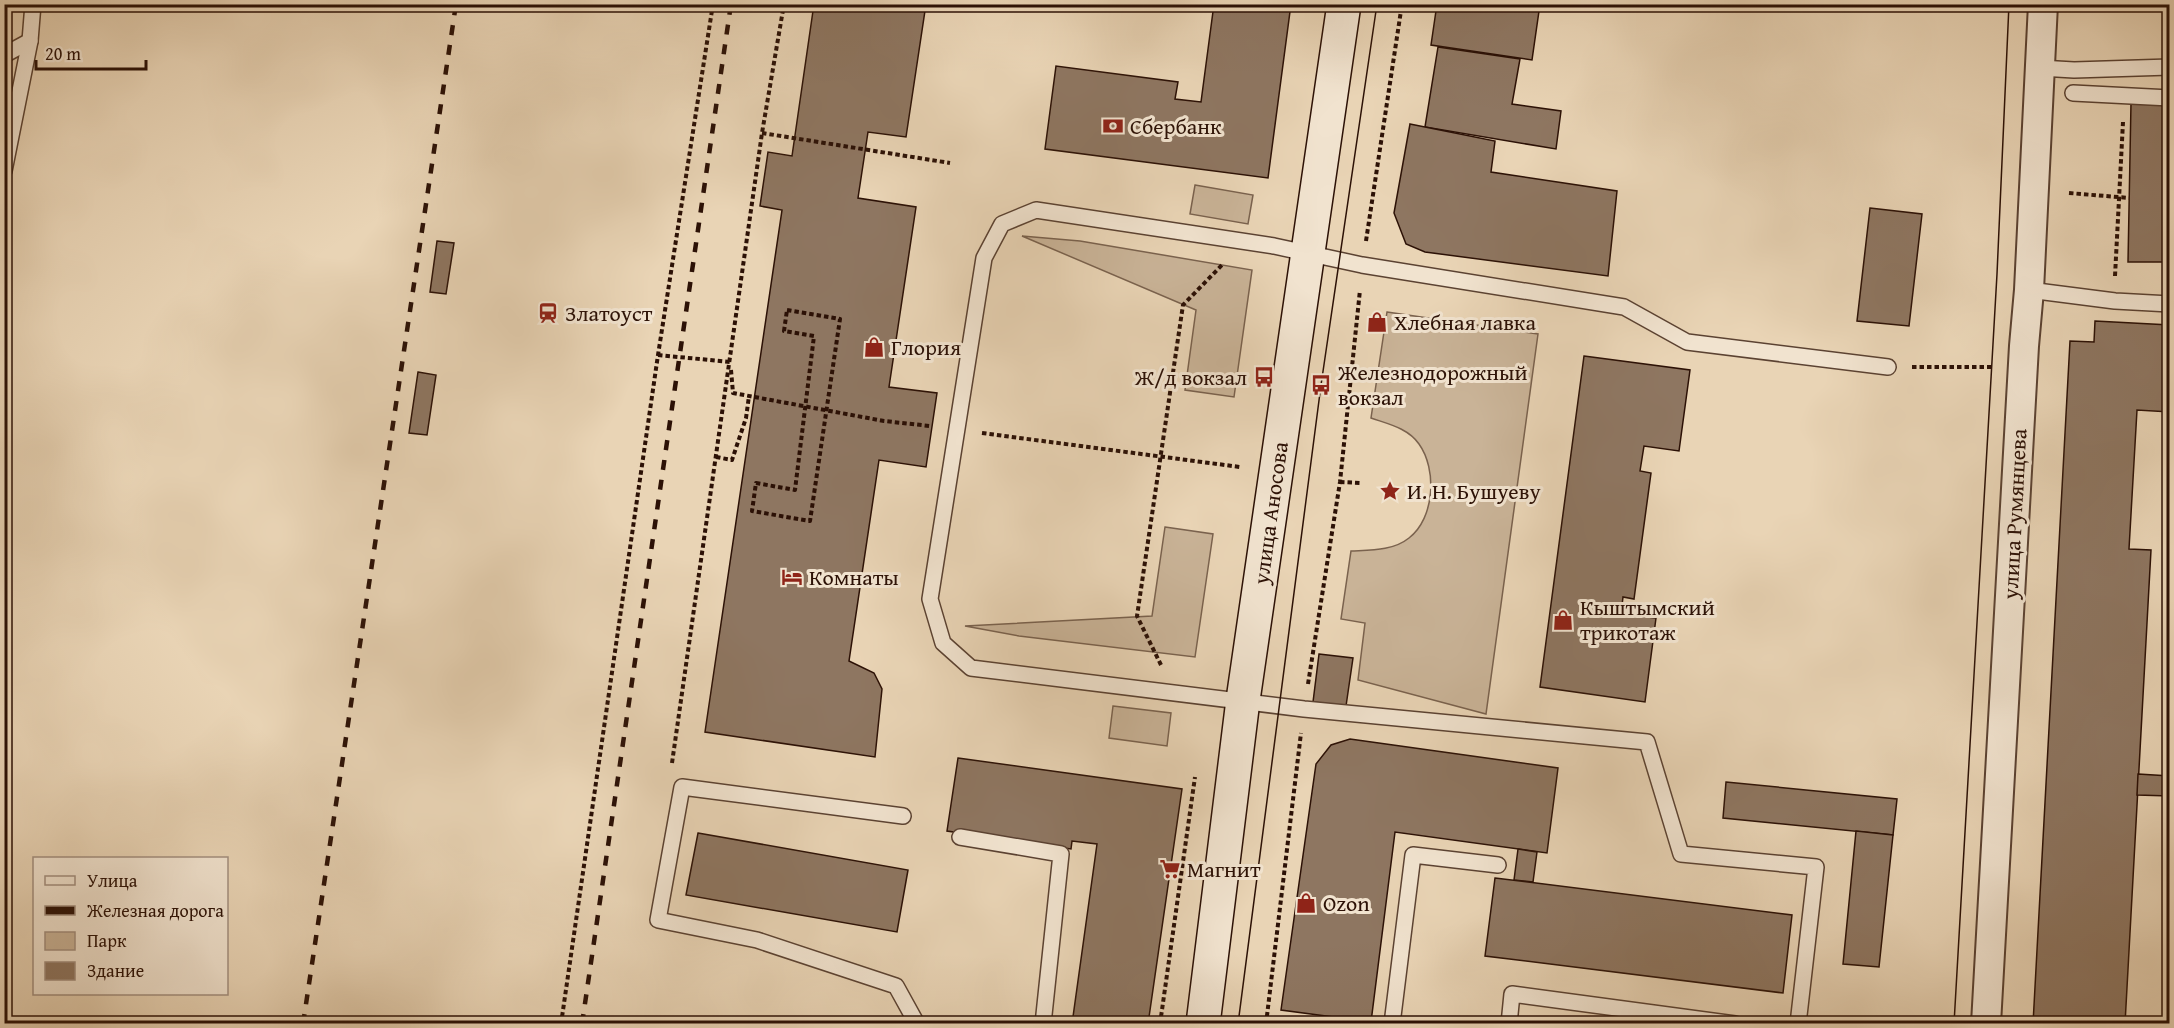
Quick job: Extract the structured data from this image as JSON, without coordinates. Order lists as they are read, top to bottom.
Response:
{
  "streets": {
    "main road": ["улица Аносова"],
    "street": ["улица Румянцева"]
  },
  "places": {
    "bank": ["Сбербанк"],
    "station": ["Златоуст"],
    "shop": [
      "Хлебная лавка",
      "Глория",
      "Кыштымский трикотаж",
      "Ozon"
    ],
    "bus stop": ["Ж/д вокзал", "Железнодорожный вокзал"],
    "place": ["И. Н. Бушуеву"],
    "hotel": ["Комнаты"],
    "supermarket": ["Магнит"]
  },
  "legend": [
    "Улица",
    "Железная дорога",
    "Парк",
    "Здание"
  ],
  "scale_bar": "20 m"
}
